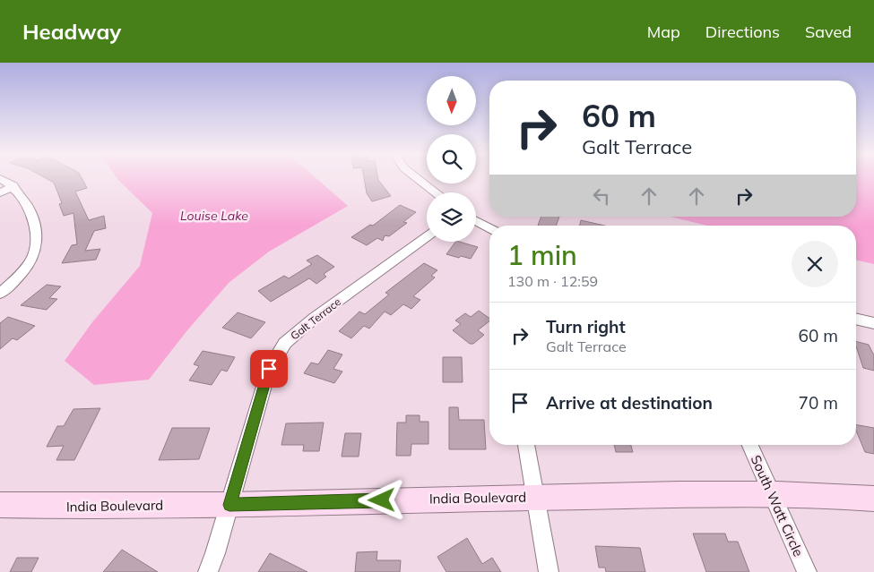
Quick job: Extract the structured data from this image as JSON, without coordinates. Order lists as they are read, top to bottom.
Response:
{
  "streets": {
    "street": ["Galt Terrace", "India Boulevard", "South Watt Circle"]
  },
  "crossings": [
    ["Galt Terrace", "India Boulevard"],
    ["India Boulevard", "South Watt Circle"]
  ],
  "water": ["Louise Lake"],
  "north": "bottom",
  "page": {
    "header": "Headway",
    "nav": ["Map", "Directions", "Saved"],
    "turn": ["60 m", "Galt Terrace"],
    "heading": ["1 min", "130 m · 12:59"],
    "list": [
      {
        "name": "Turn right",
        "note": "Galt Terrace",
        "value": "60 m"
      },
      {
        "name": "Arrive at destination",
        "value": "70 m"
      }
    ]
  }
}
